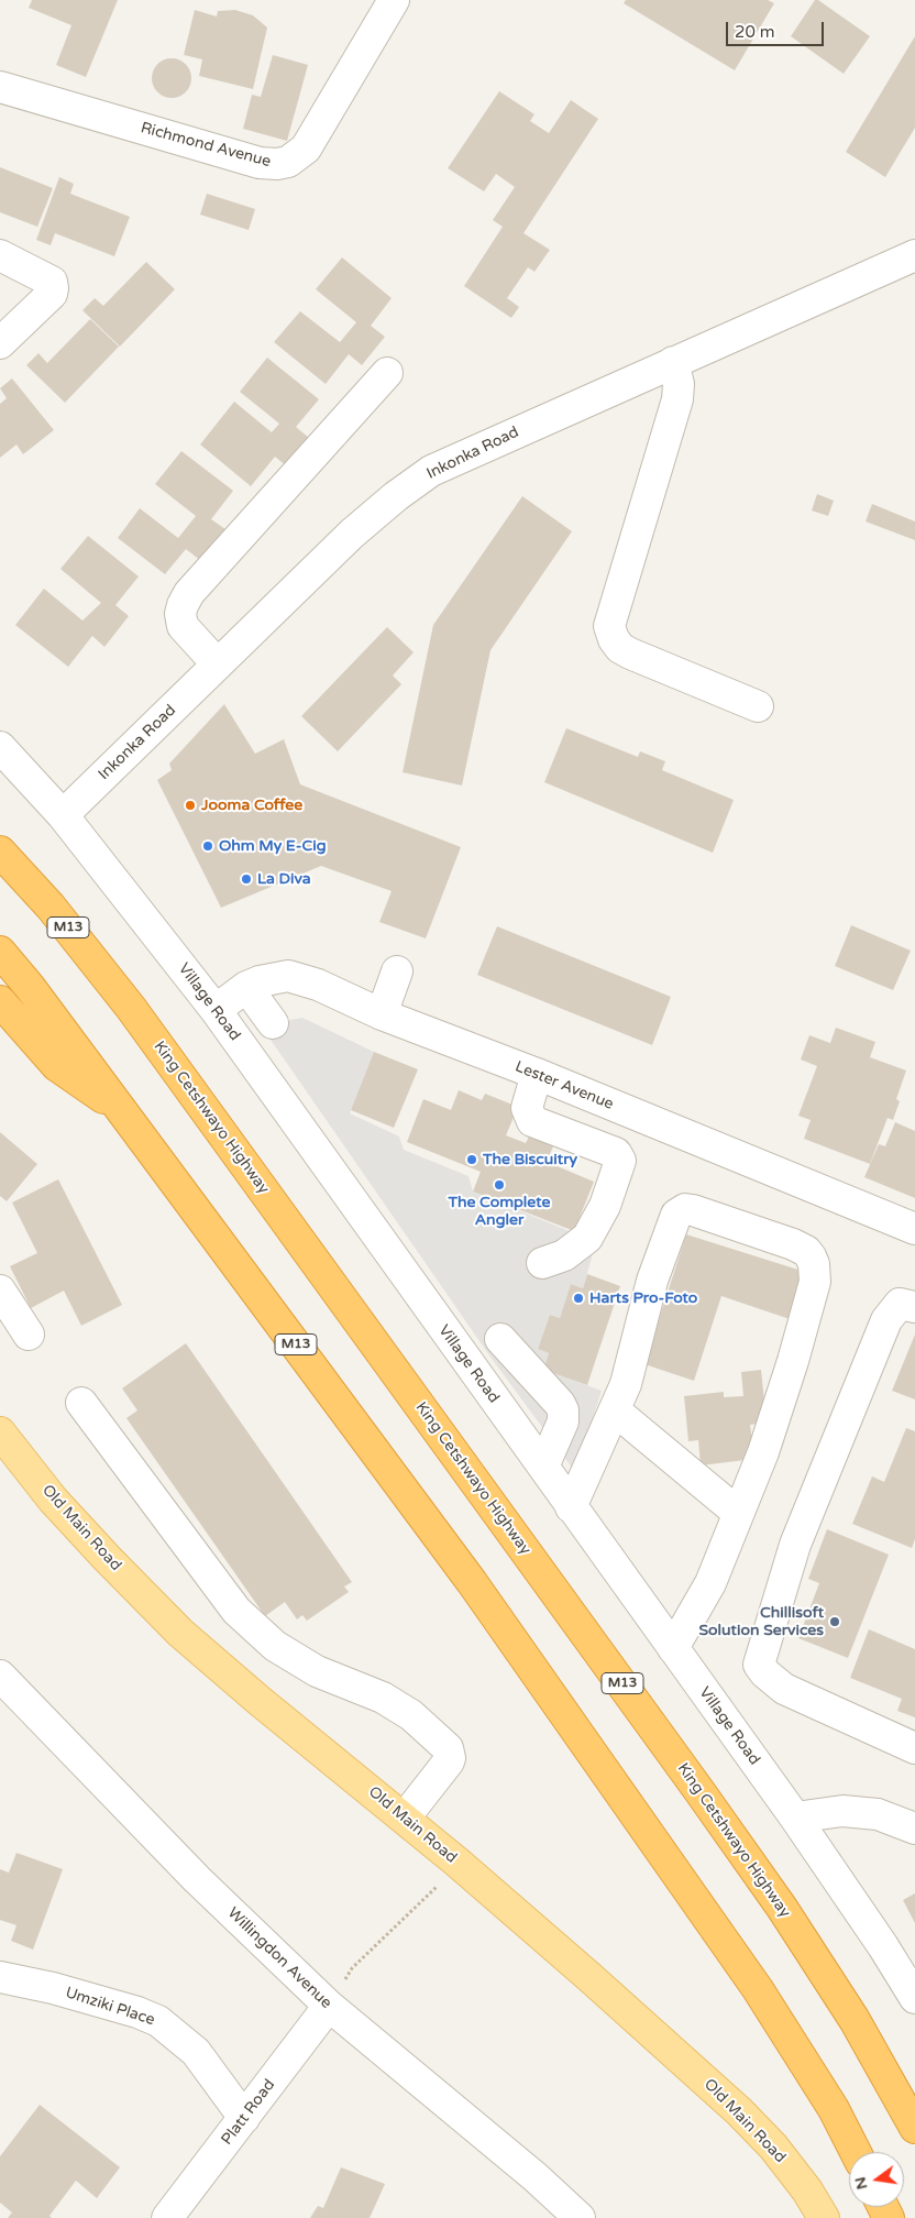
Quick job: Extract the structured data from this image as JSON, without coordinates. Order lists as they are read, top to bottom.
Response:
{
  "streets": {
    "highway": ["M13", "King Cetshwayo Highway"],
    "main road": ["Old Main Road"],
    "street": [
      "Richmond Avenue",
      "Inkonka Road",
      "Village Road",
      "Lester Avenue",
      "Willingdon Avenue",
      "Umziki Place",
      "Platt Road"
    ]
  },
  "crossings": [
    ["Inkonka Road", "Village Road"],
    ["Village Road", "Lester Avenue"],
    ["Willingdon Avenue", "Platt Road"],
    ["Umziki Place", "Platt Road"]
  ],
  "places": [
    "Jooma Coffee",
    "Ohm My E-Cig",
    "La Diva",
    "The Biscuitry",
    "The Complete Angler",
    "Harts Pro-Foto",
    "Chillisoft Solution Services"
  ],
  "scale_bar": "20 m",
  "north": "left"
}
